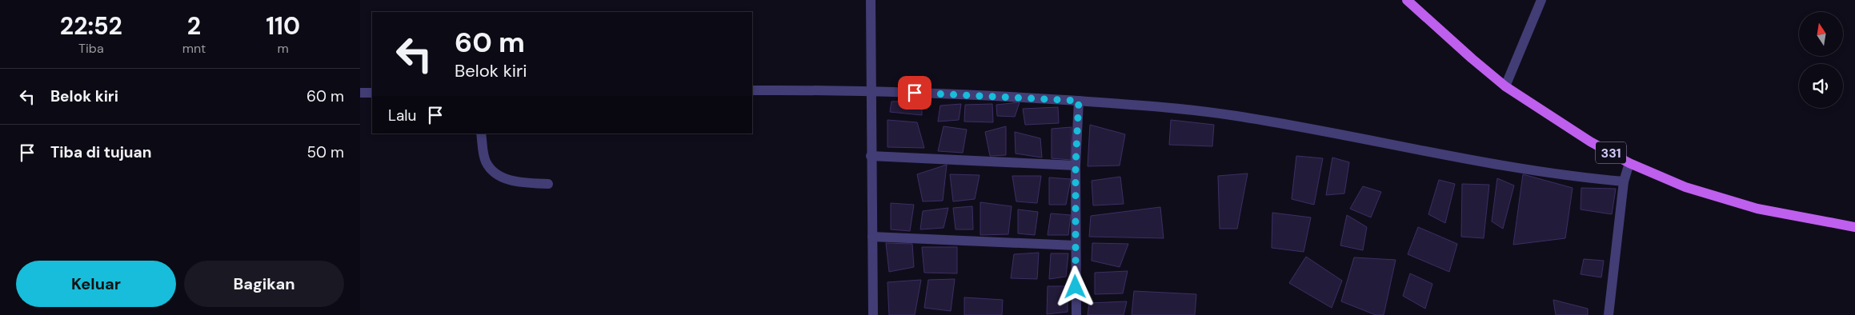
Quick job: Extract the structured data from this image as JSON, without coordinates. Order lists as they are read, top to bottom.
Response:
{
  "streets": {
    "main road": ["331"]
  },
  "north": "top",
  "page": {
    "eta": [
      "22:52",
      "Tiba",
      "2",
      "mnt",
      "110",
      "m"
    ],
    "turn": ["60 m", "Belok kiri"],
    "list": [
      {
        "name": "Belok kiri",
        "value": "60 m"
      },
      {
        "name": "Tiba di tujuan",
        "value": "50 m"
      }
    ],
    "then": "Lalu",
    "buttons": ["Keluar", "Bagikan"]
  }
}
